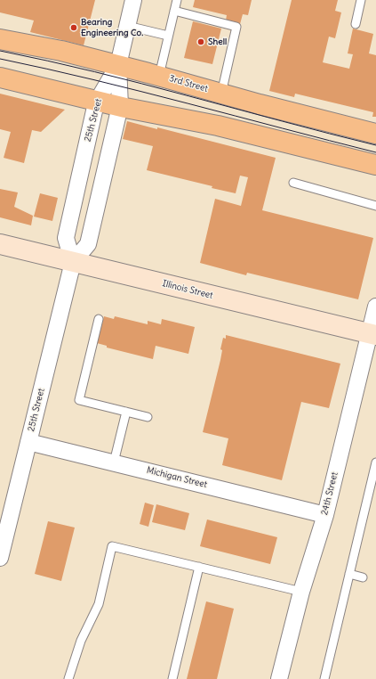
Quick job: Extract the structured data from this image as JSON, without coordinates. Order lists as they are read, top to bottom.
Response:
{
  "streets": {
    "main road": ["3rd Street"],
    "street": [
      "25th Street",
      "Illinois Street",
      "Michigan Street",
      "24th Street"
    ]
  },
  "crossings": [
    ["3rd Street", "25th Street"],
    ["25th Street", "Illinois Street"],
    ["25th Street", "Michigan Street"],
    ["Illinois Street", "24th Street"],
    ["Michigan Street", "24th Street"]
  ],
  "places": ["Bearing Engineering Co.", "Shell"]
}
